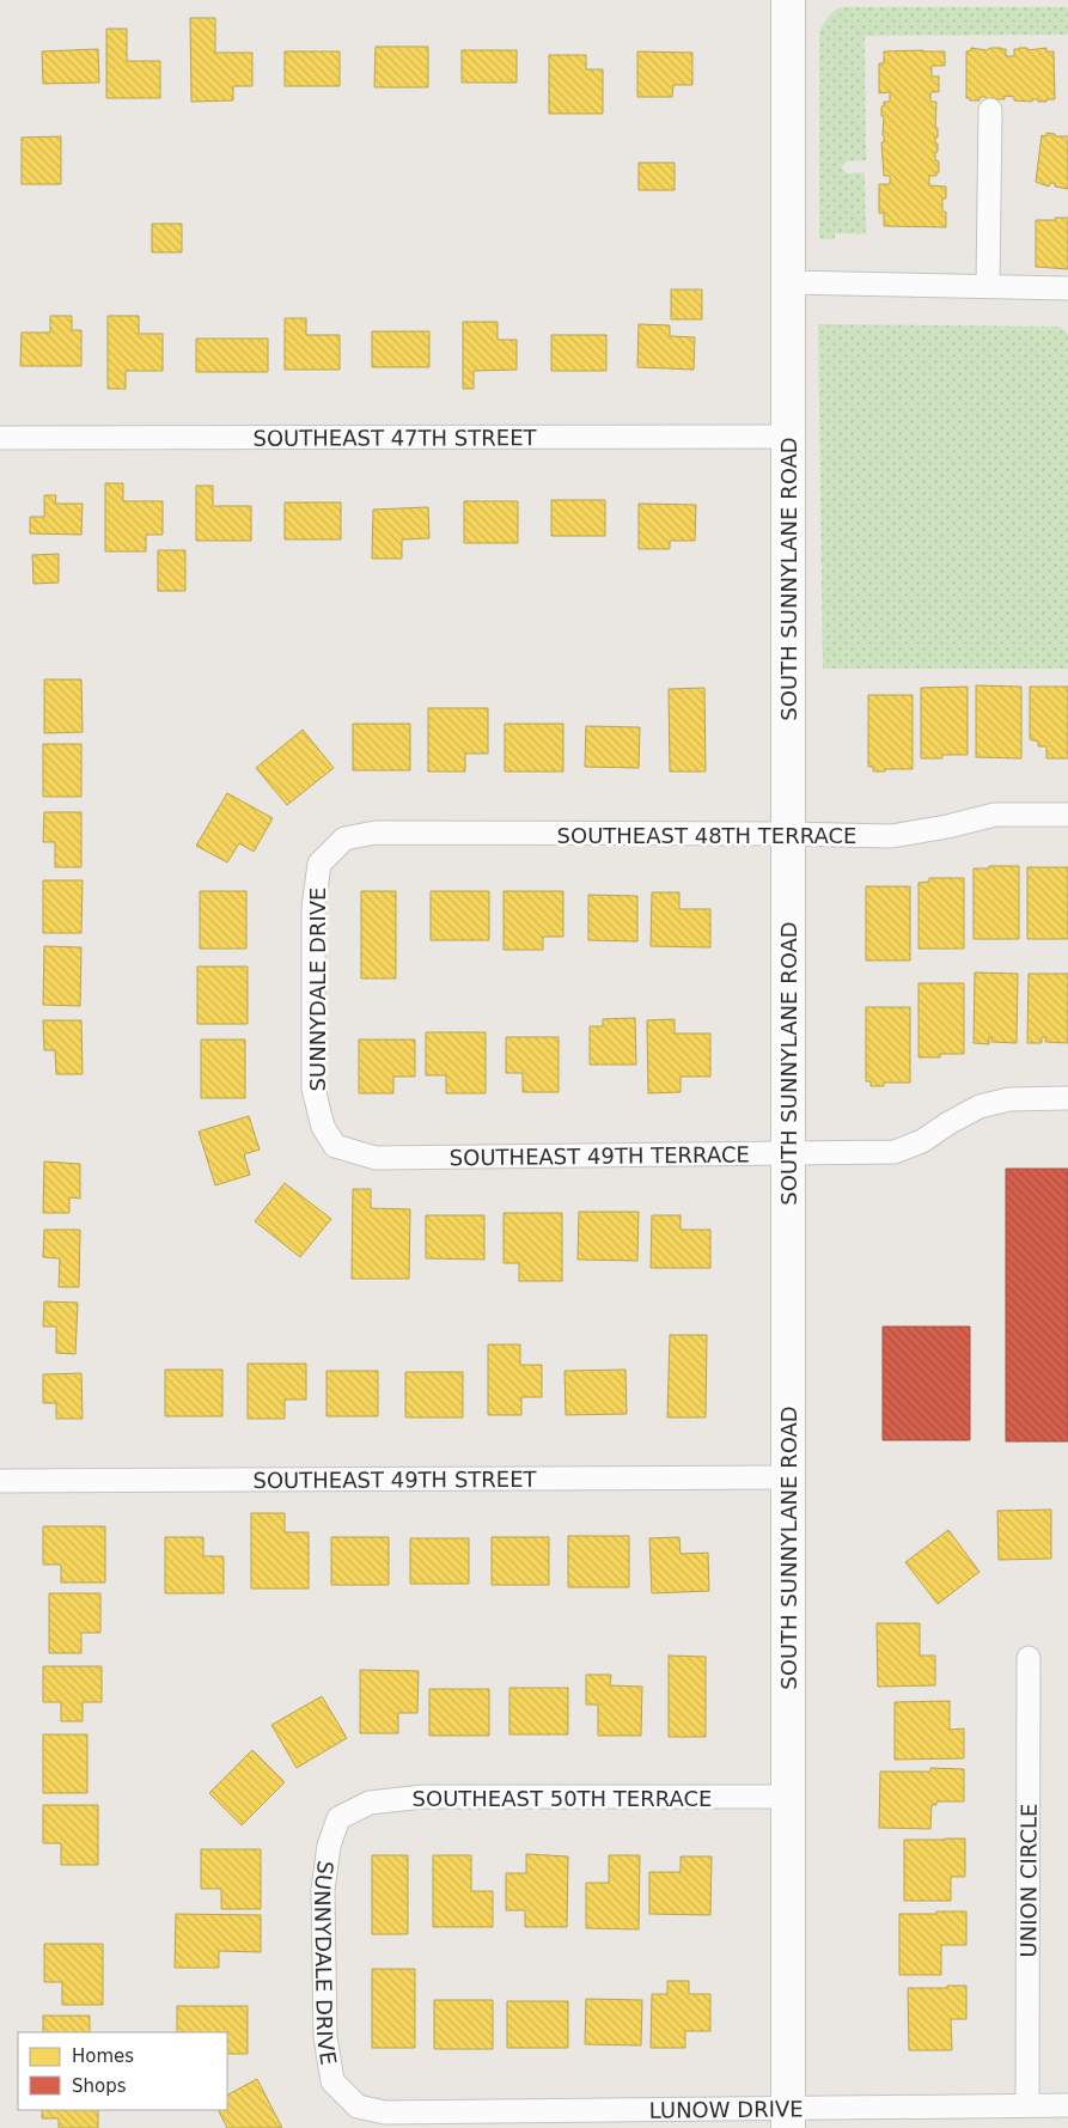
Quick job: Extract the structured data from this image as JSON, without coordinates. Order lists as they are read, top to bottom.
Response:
{
  "streets": {
    "main road": ["SOUTH SUNNYLANE ROAD"],
    "street": [
      "SOUTHEAST 47TH STREET",
      "SOUTHEAST 48TH TERRACE",
      "SUNNYDALE DRIVE",
      "SOUTHEAST 49TH TERRACE",
      "SOUTHEAST 49TH STREET",
      "SOUTHEAST 50TH TERRACE",
      "UNION CIRCLE",
      "LUNOW DRIVE"
    ]
  },
  "crossings": [
    ["SOUTHEAST 47TH STREET", "SOUTH SUNNYLANE ROAD"],
    ["SOUTH SUNNYLANE ROAD", "SOUTHEAST 48TH TERRACE"],
    ["SOUTH SUNNYLANE ROAD", "SOUTHEAST 49TH TERRACE"],
    ["SOUTH SUNNYLANE ROAD", "SOUTHEAST 49TH STREET"],
    ["SOUTH SUNNYLANE ROAD", "SOUTHEAST 50TH TERRACE"],
    ["SOUTH SUNNYLANE ROAD", "LUNOW DRIVE"],
    ["SOUTHEAST 48TH TERRACE", "SUNNYDALE DRIVE"],
    ["SUNNYDALE DRIVE", "SOUTHEAST 49TH TERRACE"],
    ["SUNNYDALE DRIVE", "SOUTHEAST 50TH TERRACE"],
    ["SUNNYDALE DRIVE", "LUNOW DRIVE"],
    ["UNION CIRCLE", "LUNOW DRIVE"]
  ],
  "legend": ["Homes", "Shops"]
}
